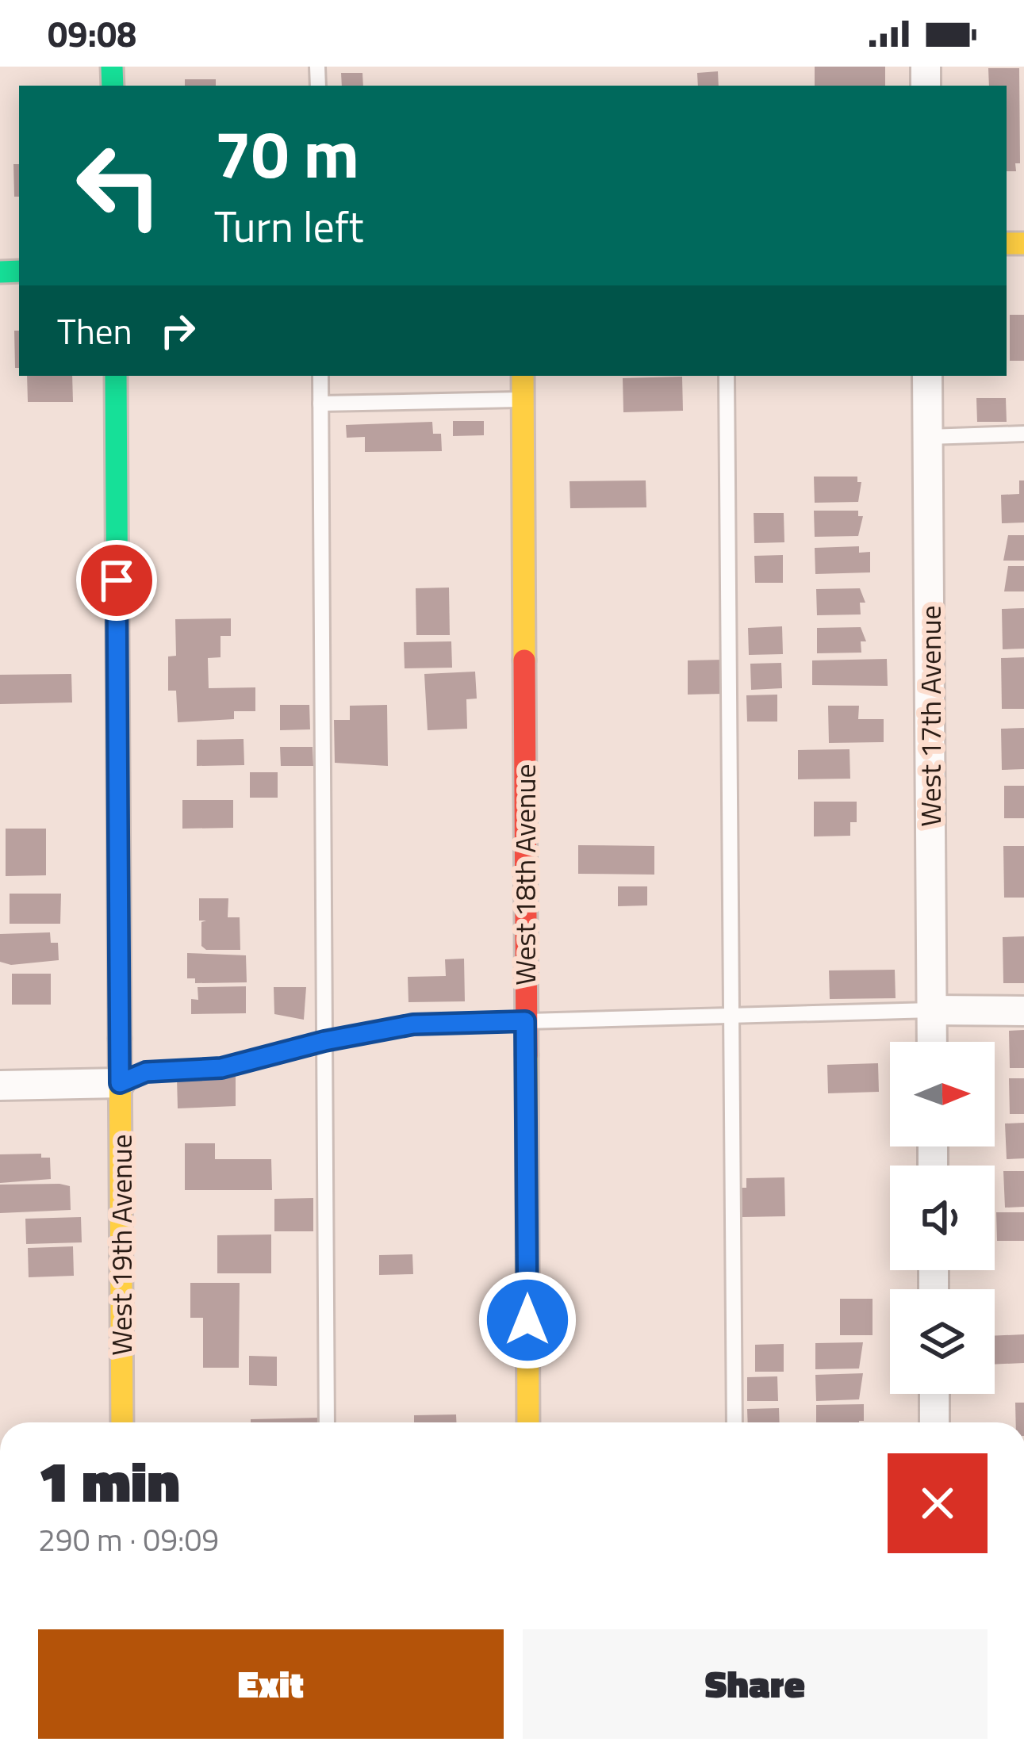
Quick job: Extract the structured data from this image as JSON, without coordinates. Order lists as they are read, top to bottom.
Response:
{
  "streets": {
    "street": ["West 17th Avenue", "West 18th Avenue", "West 19th Avenue"]
  },
  "north": "right",
  "page": {
    "status": "09:08",
    "turn": ["70 m", "Turn left"],
    "then": "Then",
    "heading": ["1 min", "290 m · 09:09"],
    "buttons": ["Exit", "Share"]
  }
}
